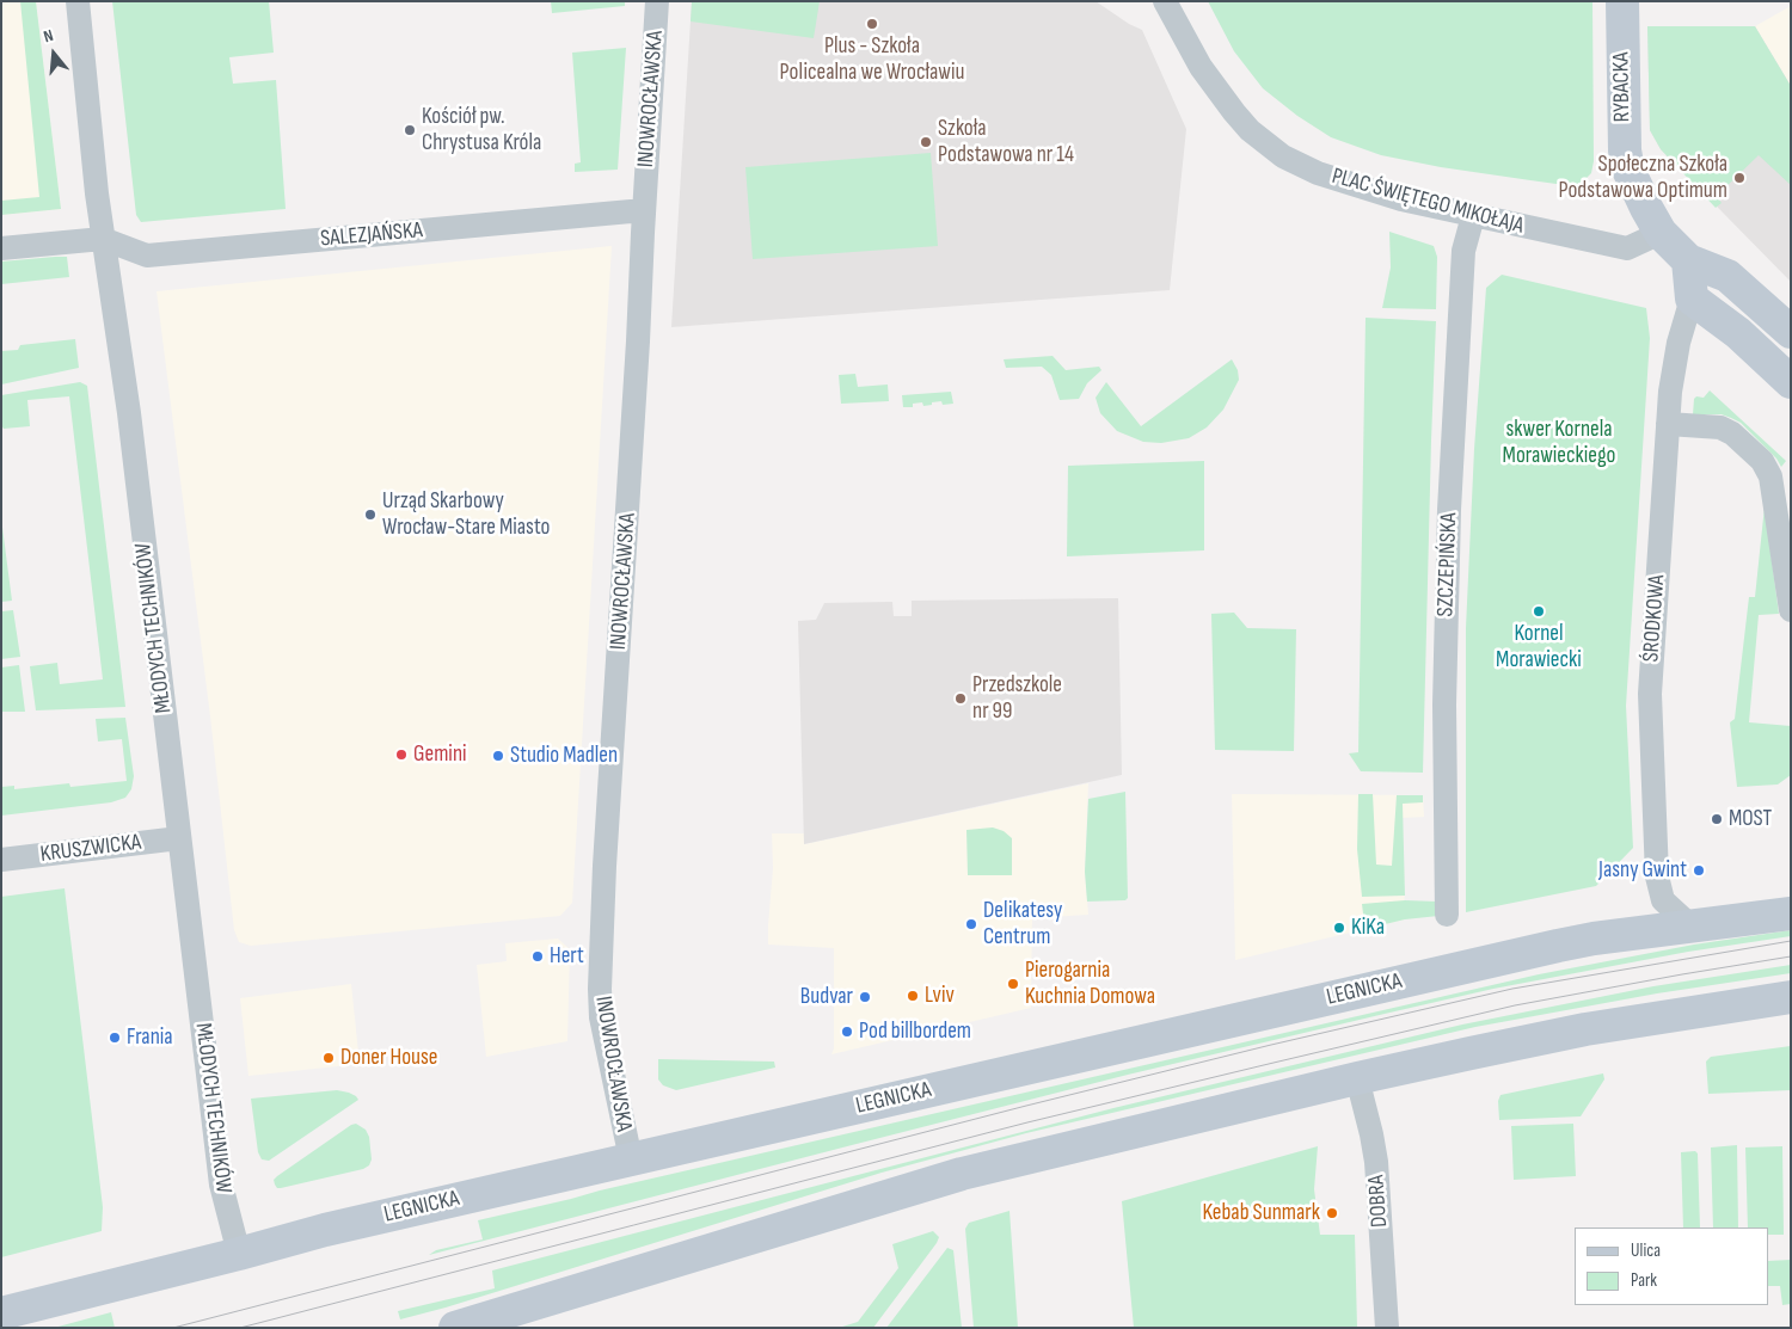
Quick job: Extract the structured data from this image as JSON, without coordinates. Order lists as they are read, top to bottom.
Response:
{
  "streets": {
    "main road": ["RYBACKA", "LEGNICKA"],
    "street": [
      "INOWROCŁAWSKA",
      "PLAC ŚWIĘTEGO MIKOŁAJA",
      "SALEZJAŃSKA",
      "SZCZEPIŃSKA",
      "ŚRODKOWA",
      "MŁODYCH TECHNIKÓW",
      "KRUSZWICKA",
      "DOBRA"
    ]
  },
  "crossings": [
    ["RYBACKA", "PLAC ŚWIĘTEGO MIKOŁAJA"],
    ["INOWROCŁAWSKA", "SALEZJAŃSKA"],
    ["INOWROCŁAWSKA", "LEGNICKA"],
    ["PLAC ŚWIĘTEGO MIKOŁAJA", "SZCZEPIŃSKA"],
    ["SALEZJAŃSKA", "MŁODYCH TECHNIKÓW"],
    ["ŚRODKOWA", "LEGNICKA"],
    ["MŁODYCH TECHNIKÓW", "KRUSZWICKA"],
    ["MŁODYCH TECHNIKÓW", "LEGNICKA"]
  ],
  "parks": ["skwer Kornela Morawieckiego"],
  "places": [
    "Plus - Szkoła Policealna we Wrocławiu",
    "Kościół pw. Chrystusa Króla",
    "Szkoła Podstawowa nr 14",
    "Społeczna Szkoła Podstawowa Optimum",
    "Urząd Skarbowy Wrocław-Stare Miasto",
    "Kornel Morawiecki",
    "Przedszkole nr 99",
    "Gemini",
    "Studio Madlen",
    "MOST",
    "Jasny Gwint",
    "Delikatesy Centrum",
    "KiKa",
    "Hert",
    "Pierogarnia Kuchnia Domowa",
    "Lviv",
    "Budvar",
    "Pod billbordem",
    "Frania",
    "Doner House",
    "Kebab Sunmark"
  ],
  "legend": ["Ulica", "Park"],
  "north": "top"
}
